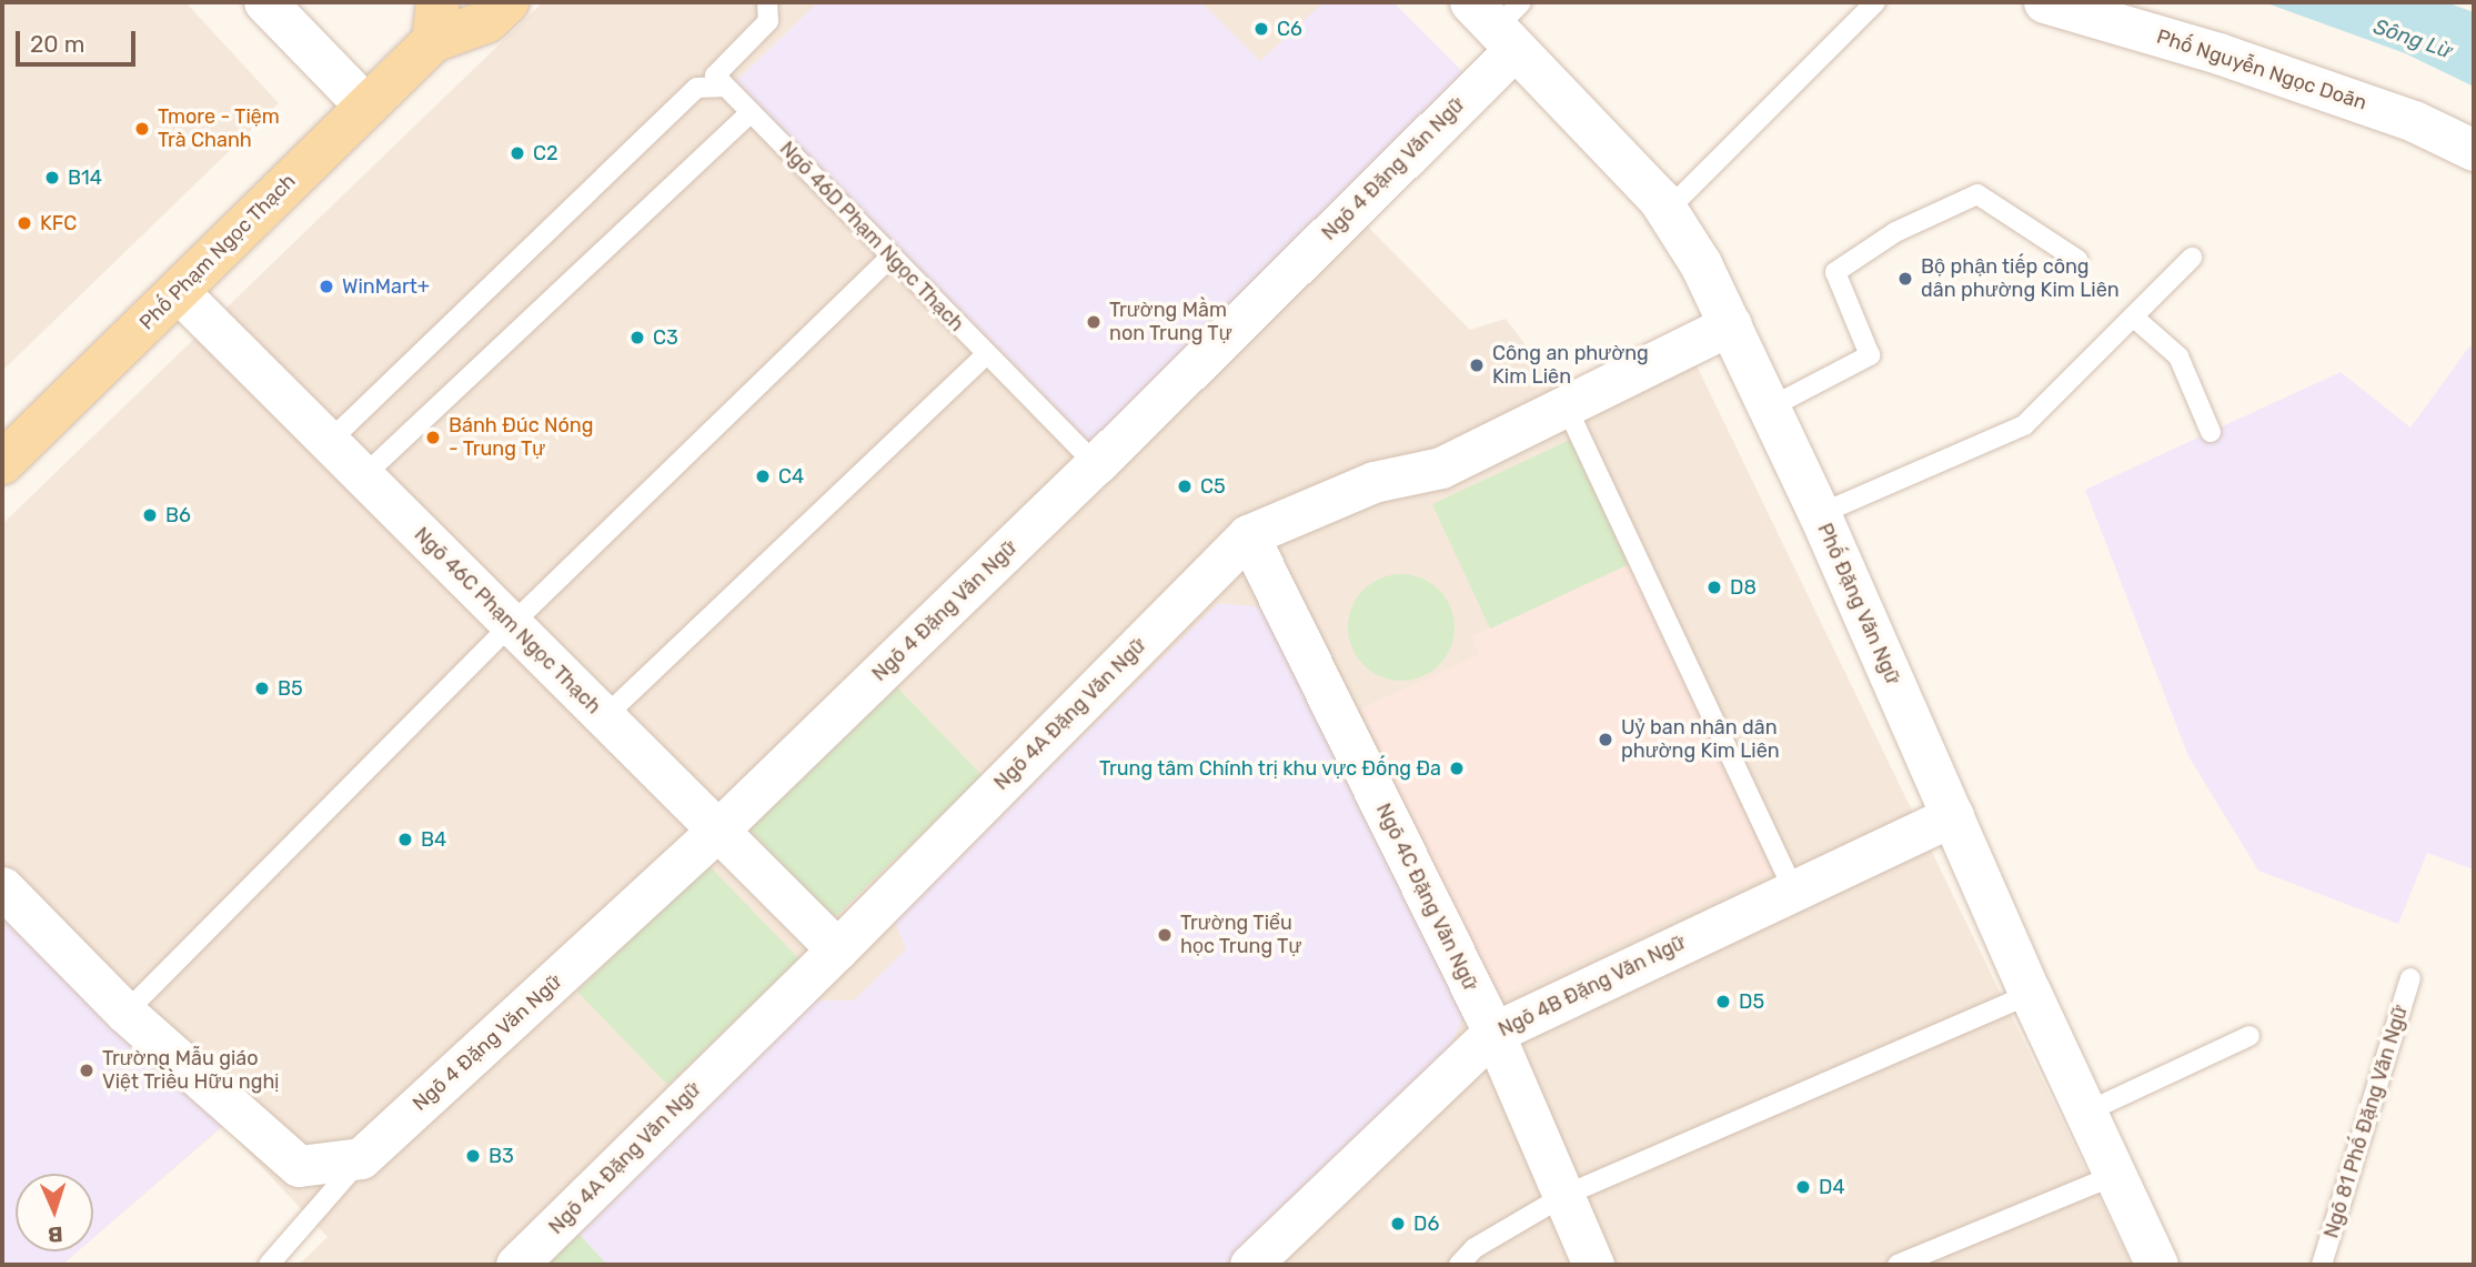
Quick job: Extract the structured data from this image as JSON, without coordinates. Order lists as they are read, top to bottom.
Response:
{
  "streets": {
    "main road": ["Phố Phạm Ngọc Thạch"],
    "street": [
      "Phố Nguyễn Ngọc Doãn",
      "Ngõ 4 Đặng Văn Ngữ",
      "Phố Đặng Văn Ngữ",
      "Ngõ 46C Phạm Ngọc Thạch",
      "Ngõ 4A Đặng Văn Ngữ",
      "Ngõ 4C Đặng Văn Ngữ",
      "Ngõ 4B Đặng Văn Ngữ"
    ],
    "lane": ["Ngõ 46D Phạm Ngọc Thạch", "Ngõ 81 Phố Đặng Văn Ngữ"]
  },
  "crossings": [
    ["Ngõ 4 Đặng Văn Ngữ", "Ngõ 46D Phạm Ngọc Thạch"],
    ["Ngõ 4 Đặng Văn Ngữ", "Phố Đặng Văn Ngữ"],
    ["Ngõ 4 Đặng Văn Ngữ", "Ngõ 46C Phạm Ngọc Thạch"],
    ["Phố Phạm Ngọc Thạch", "Ngõ 46C Phạm Ngọc Thạch"],
    ["Phố Đặng Văn Ngữ", "Ngõ 4A Đặng Văn Ngữ"],
    ["Phố Đặng Văn Ngữ", "Ngõ 4B Đặng Văn Ngữ"],
    ["Ngõ 46C Phạm Ngọc Thạch", "Ngõ 4A Đặng Văn Ngữ"],
    ["Ngõ 4A Đặng Văn Ngữ", "Ngõ 4C Đặng Văn Ngữ"],
    ["Ngõ 4C Đặng Văn Ngữ", "Ngõ 4B Đặng Văn Ngữ"]
  ],
  "water": ["Sông Lừ"],
  "places": [
    "C6",
    "Tmore - Tiệm Trà Chanh",
    "C2",
    "B14",
    "KFC",
    "Bộ phận tiếp công dân phường Kim Liên",
    "WinMart+",
    "Trường Mầm non Trung Tự",
    "C3",
    "Công an phường Kim Liên",
    "Bánh Đúc Nóng - Trung Tự",
    "C4",
    "C5",
    "B6",
    "D8",
    "B5",
    "Uỷ ban nhân dân phường Kim Liên",
    "Trung tâm Chính trị khu vực Đống Đa",
    "B4",
    "Trường Tiểu học Trung Tự",
    "D5",
    "Trường Mẫu giáo Việt Triều Hữu nghị",
    "B3",
    "D4",
    "D6"
  ],
  "scale_bar": "20 m",
  "north": "bottom"
}
